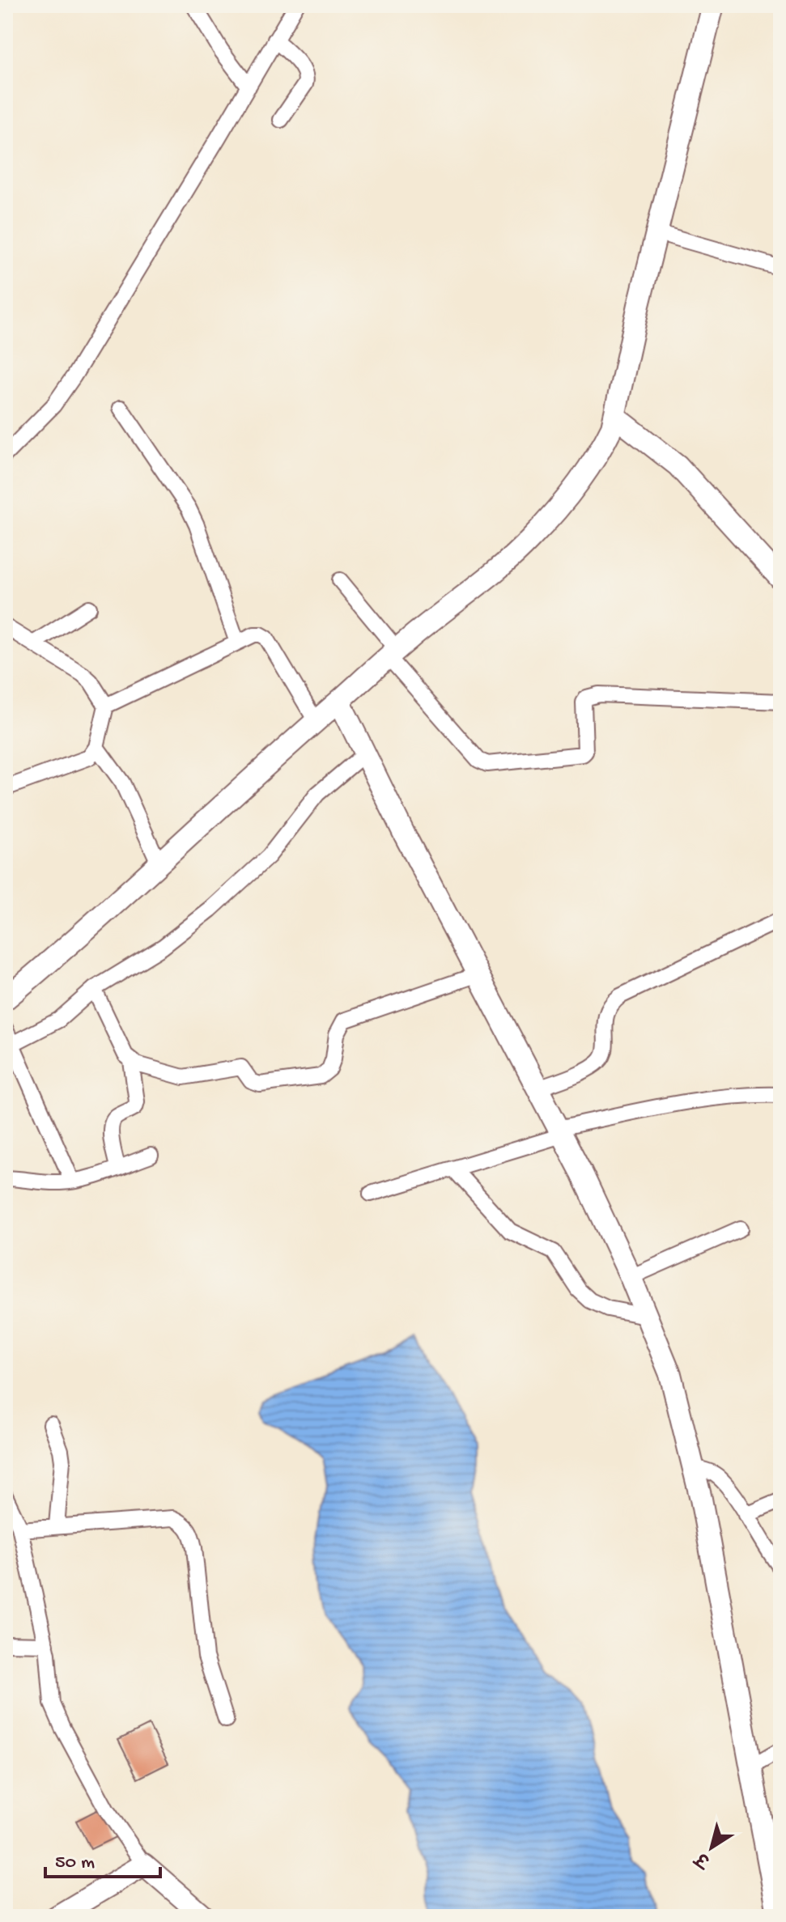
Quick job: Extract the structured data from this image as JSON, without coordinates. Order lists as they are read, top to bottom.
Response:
{
  "scale_bar": "50 m",
  "north": "bottom left"
}
